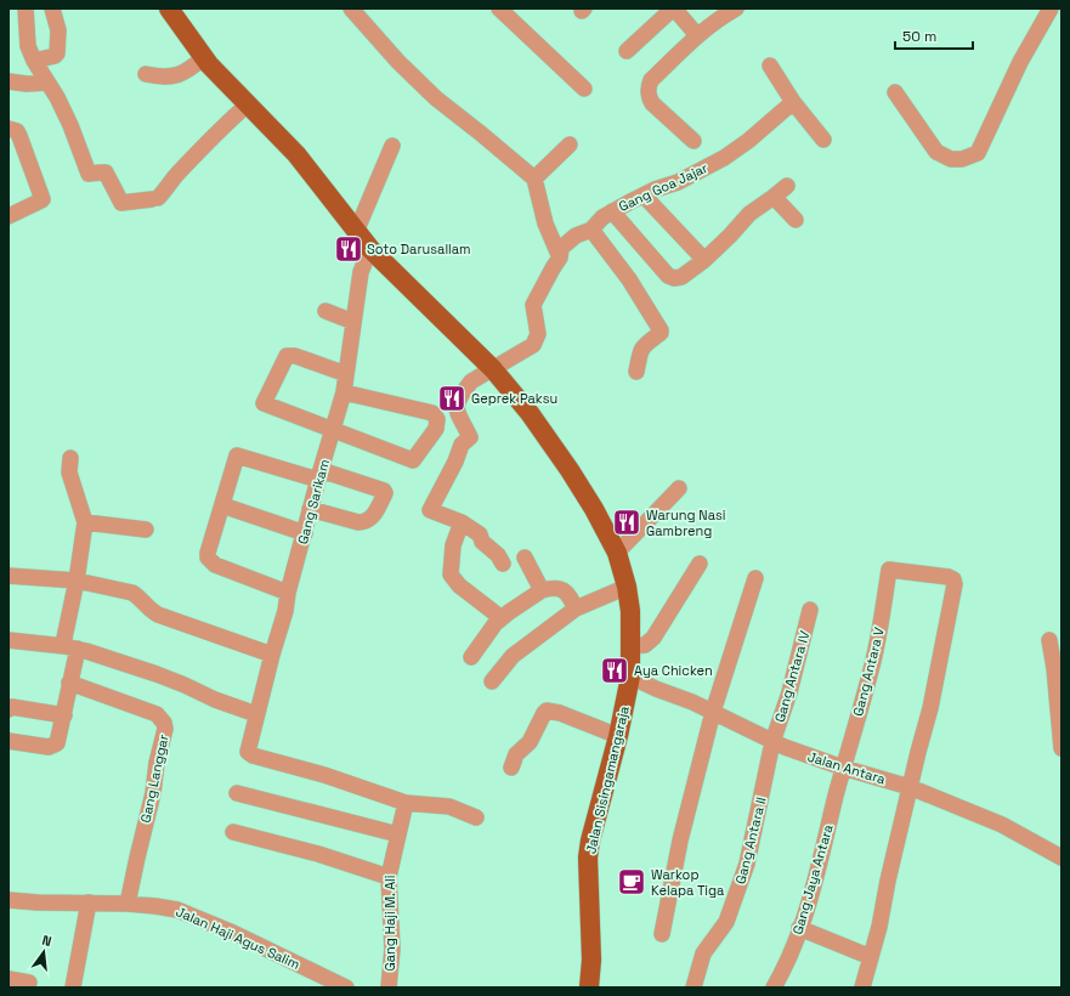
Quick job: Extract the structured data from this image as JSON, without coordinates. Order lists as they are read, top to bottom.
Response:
{
  "streets": {
    "main road": ["Jalan Sisingamangaraja"],
    "street": [
      "Gang Goa Jajar",
      "Gang Sarikam",
      "Gang Antara V",
      "Gang Antara IV",
      "Jalan Antara",
      "Gang Langgar",
      "Gang Antara II",
      "Gang Jaya Antara",
      "Gang Haji M. Ali",
      "Jalan Haji Agus Salim"
    ]
  },
  "crossings": [
    ["Gang Goa Jajar", "Jalan Sisingamangaraja"],
    ["Gang Sarikam", "Jalan Sisingamangaraja"],
    ["Gang Sarikam", "Gang Haji M. Ali"],
    ["Gang Antara V", "Jalan Antara"],
    ["Gang Antara V", "Gang Jaya Antara"],
    ["Gang Antara IV", "Jalan Antara"],
    ["Gang Antara IV", "Gang Antara II"],
    ["Jalan Antara", "Jalan Sisingamangaraja"],
    ["Jalan Antara", "Gang Antara II"],
    ["Jalan Antara", "Gang Jaya Antara"],
    ["Gang Langgar", "Jalan Haji Agus Salim"]
  ],
  "places": {
    "restaurant": [
      "Soto Darusallam",
      "Geprek Paksu",
      "Warung Nasi Gambreng",
      "Aya Chicken"
    ],
    "cafe": ["Warkop Kelapa Tiga"]
  },
  "scale_bar": "50 m",
  "north": "top"
}
